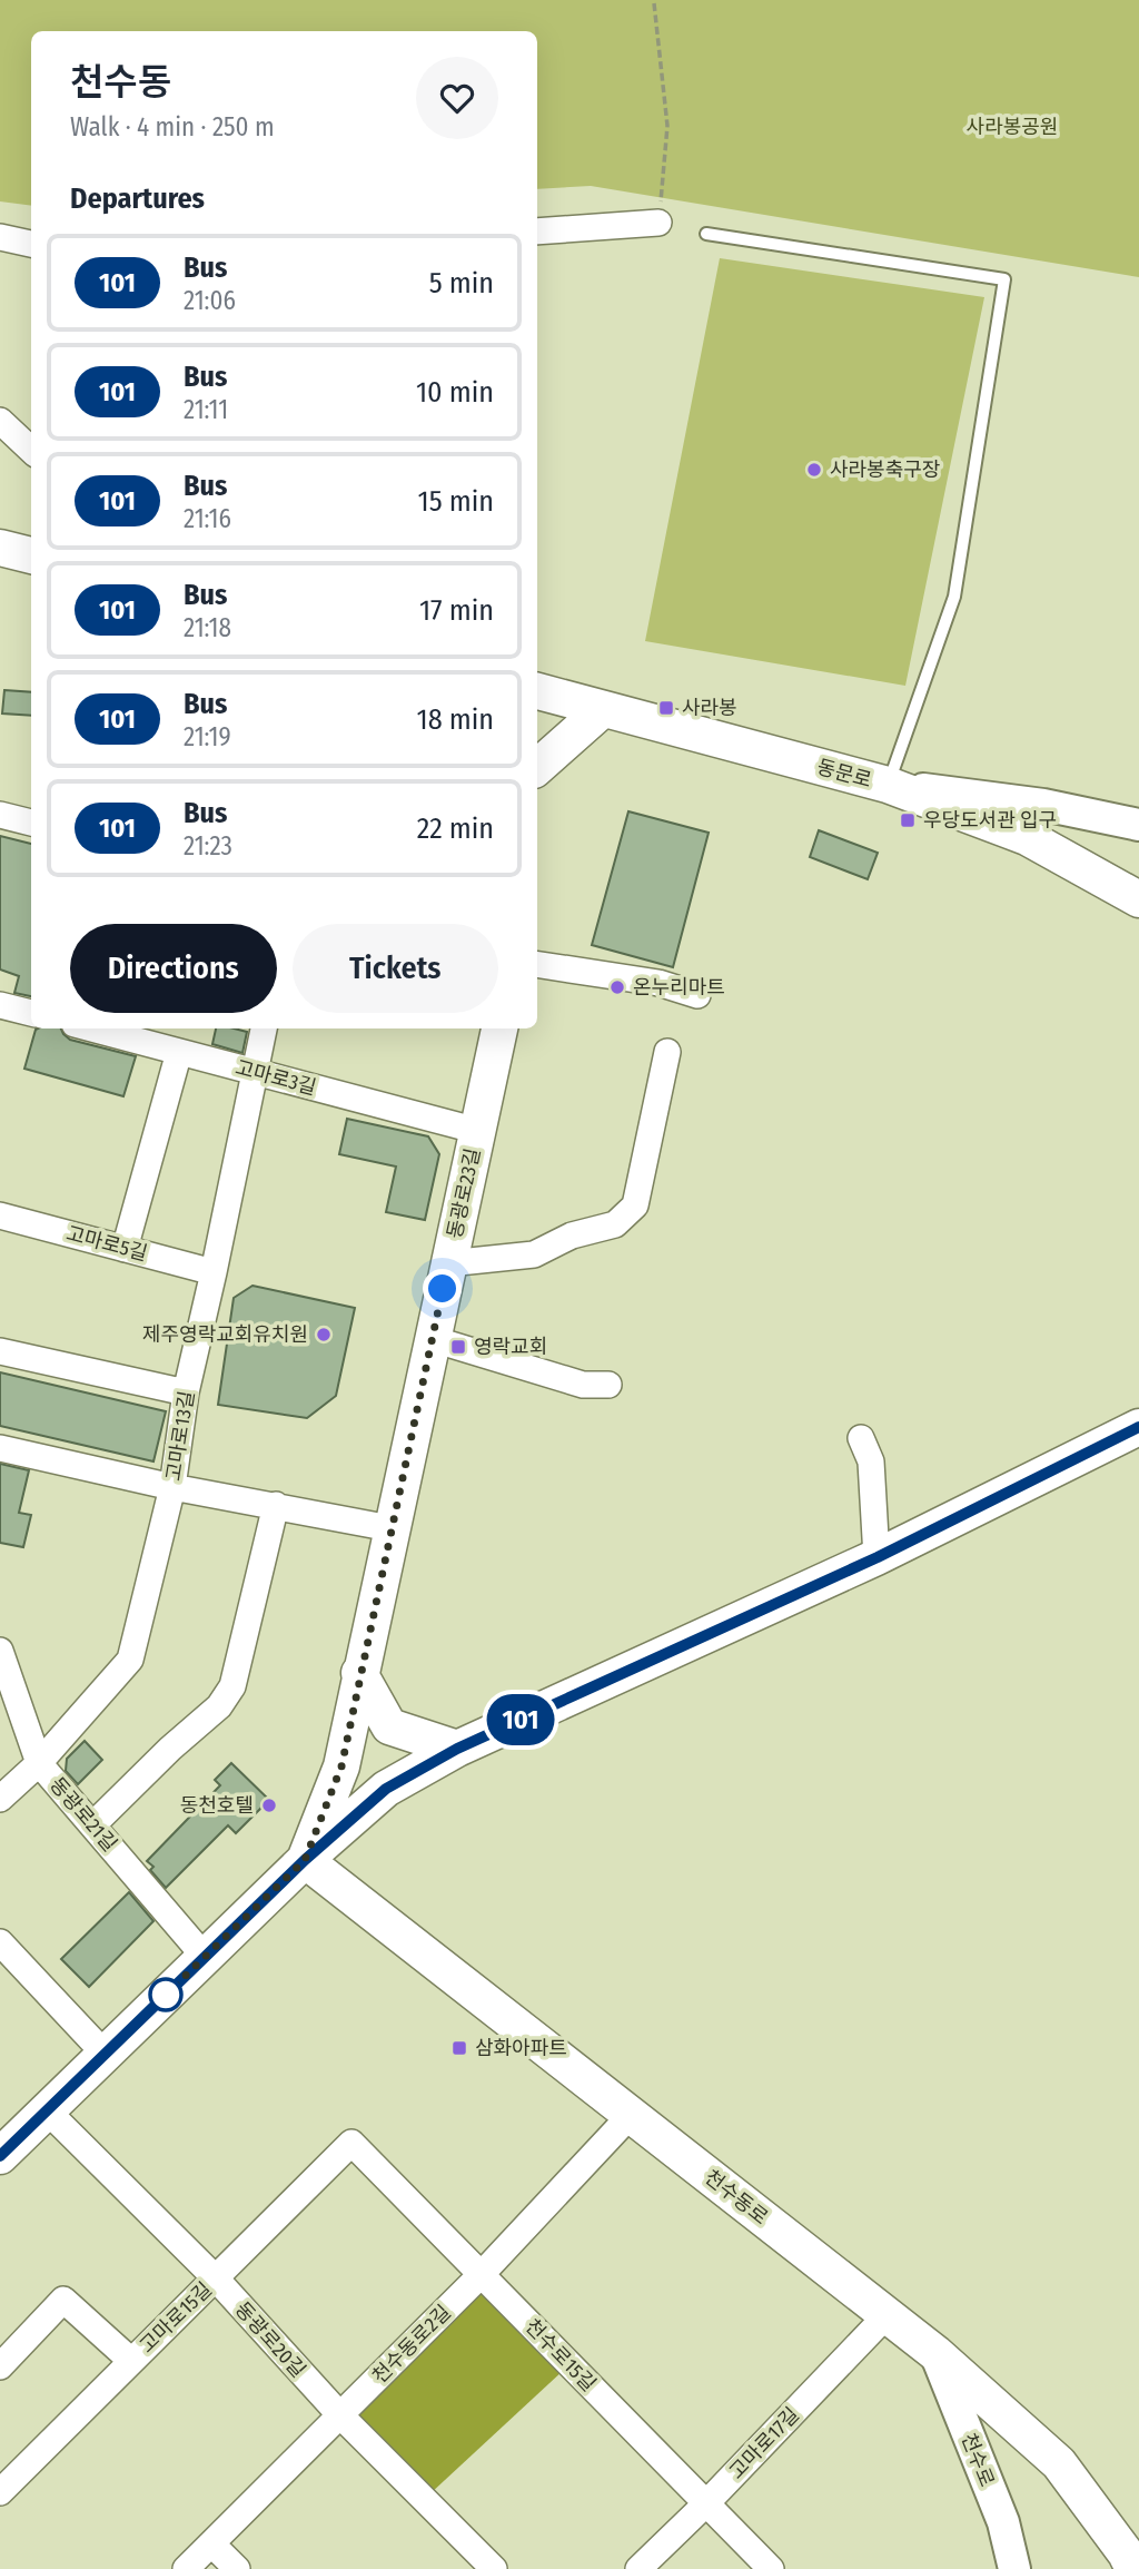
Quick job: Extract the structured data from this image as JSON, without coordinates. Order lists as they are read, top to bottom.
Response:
{
  "streets": {
    "main road": ["동문로", "동광로23길", "천수동로"],
    "street": [
      "고마로3길",
      "고마로5길",
      "고마로13길",
      "동광로21길",
      "고마로15길",
      "동광로20길",
      "천수동로2길",
      "천수로15길",
      "고마로17길",
      "천수로"
    ]
  },
  "crossings": [
    ["고마로3길", "동광로23길"],
    ["고마로3길", "고마로13길"],
    ["동광로23길", "천수동로"],
    ["고마로5길", "고마로13길"],
    ["고마로13길", "동광로21길"],
    ["천수동로", "천수동로2길"],
    ["천수동로", "고마로17길"],
    ["천수동로", "천수로"],
    ["고마로15길", "동광로20길"],
    ["고마로15길", "천수로15길"],
    ["동광로20길", "천수동로2길"],
    ["천수동로2길", "천수로15길"],
    ["천수로15길", "고마로17길"]
  ],
  "parks": ["사라봉공원"],
  "places": {
    "other": [
      "사라봉축구장",
      "온누리마트",
      "제주영락교회유치원",
      "동천호텔"
    ],
    "transit": [
      "사라봉",
      "우당도서관 입구",
      "영락교회",
      "삼화아파트"
    ]
  },
  "lines": ["bus line 101"],
  "page": {
    "on_map": "101",
    "heading": [
      ["천수동", "Walk · 4 min · 250 m"],
      "Departures"
    ],
    "list": [
      {
        "mark": "101",
        "name": "Bus",
        "note": "21:06",
        "value": "5 min"
      },
      {
        "mark": "101",
        "name": "Bus",
        "note": "21:11",
        "value": "10 min"
      },
      {
        "mark": "101",
        "name": "Bus",
        "note": "21:16",
        "value": "15 min"
      },
      {
        "mark": "101",
        "name": "Bus",
        "note": "21:18",
        "value": "17 min"
      },
      {
        "mark": "101",
        "name": "Bus",
        "note": "21:19",
        "value": "18 min"
      },
      {
        "mark": "101",
        "name": "Bus",
        "note": "21:23",
        "value": "22 min"
      }
    ],
    "buttons": ["Directions", "Tickets"]
  }
}
